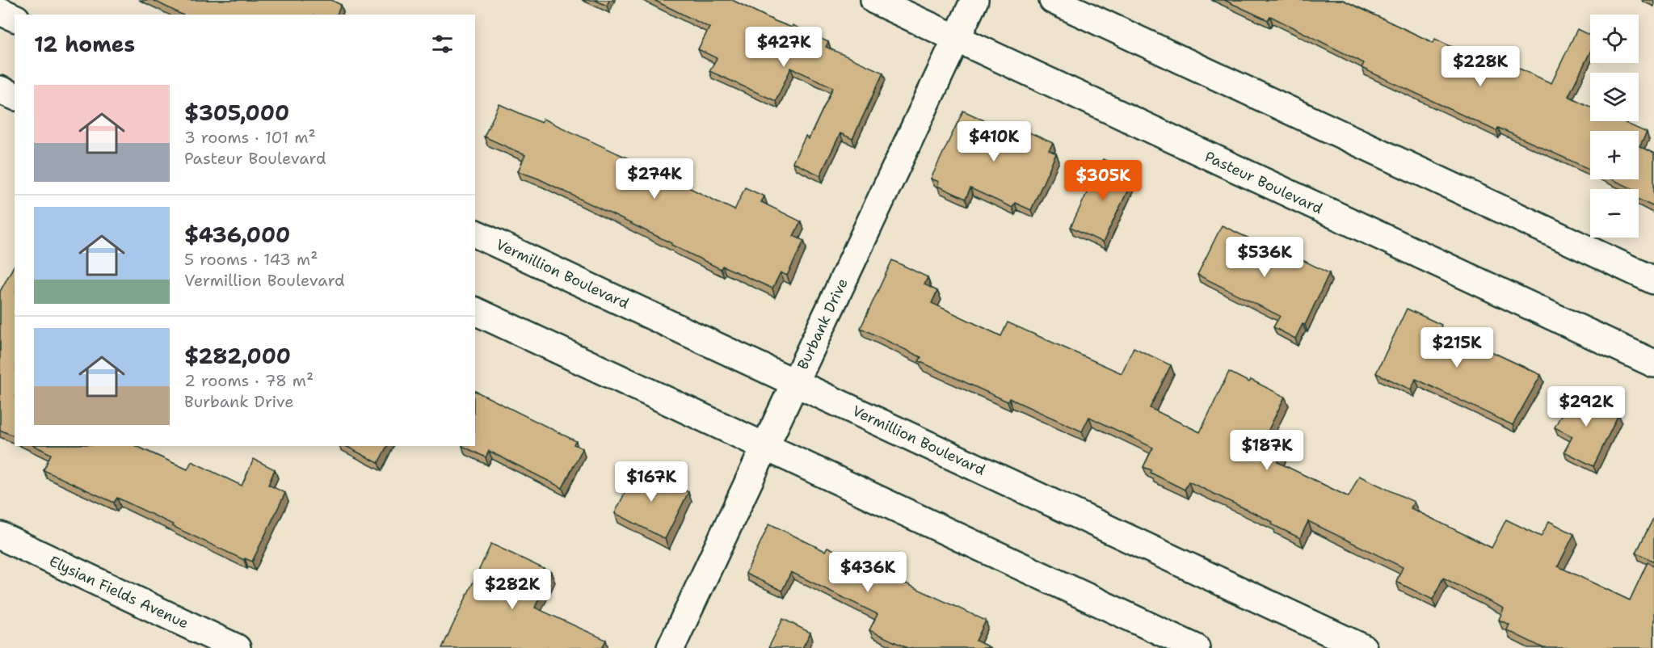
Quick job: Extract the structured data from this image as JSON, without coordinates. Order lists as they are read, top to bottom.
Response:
{
  "streets": {
    "street": [
      "Pasteur Boulevard",
      "Vermillion Boulevard",
      "Burbank Drive",
      "Elysian Fields Avenue"
    ]
  },
  "crossings": [
    ["Pasteur Boulevard", "Burbank Drive"],
    ["Vermillion Boulevard", "Burbank Drive"]
  ],
  "page": {
    "map_buttons": ["+", "−"],
    "heading": "12 homes",
    "price": [
      "$427K",
      "$228K",
      "$410K",
      "$274K",
      "$305K",
      "$536K",
      "$215K",
      "$292K",
      "$187K",
      "$167K",
      "$436K",
      "$282K"
    ],
    "list": [
      {
        "name": "$305,000",
        "note": "3 rooms · 101 m² · Pasteur Boulevard"
      },
      {
        "name": "$436,000",
        "note": "5 rooms · 143 m² · Vermillion Boulevard"
      },
      {
        "name": "$282,000",
        "note": "2 rooms · 78 m² · Burbank Drive"
      }
    ]
  }
}
